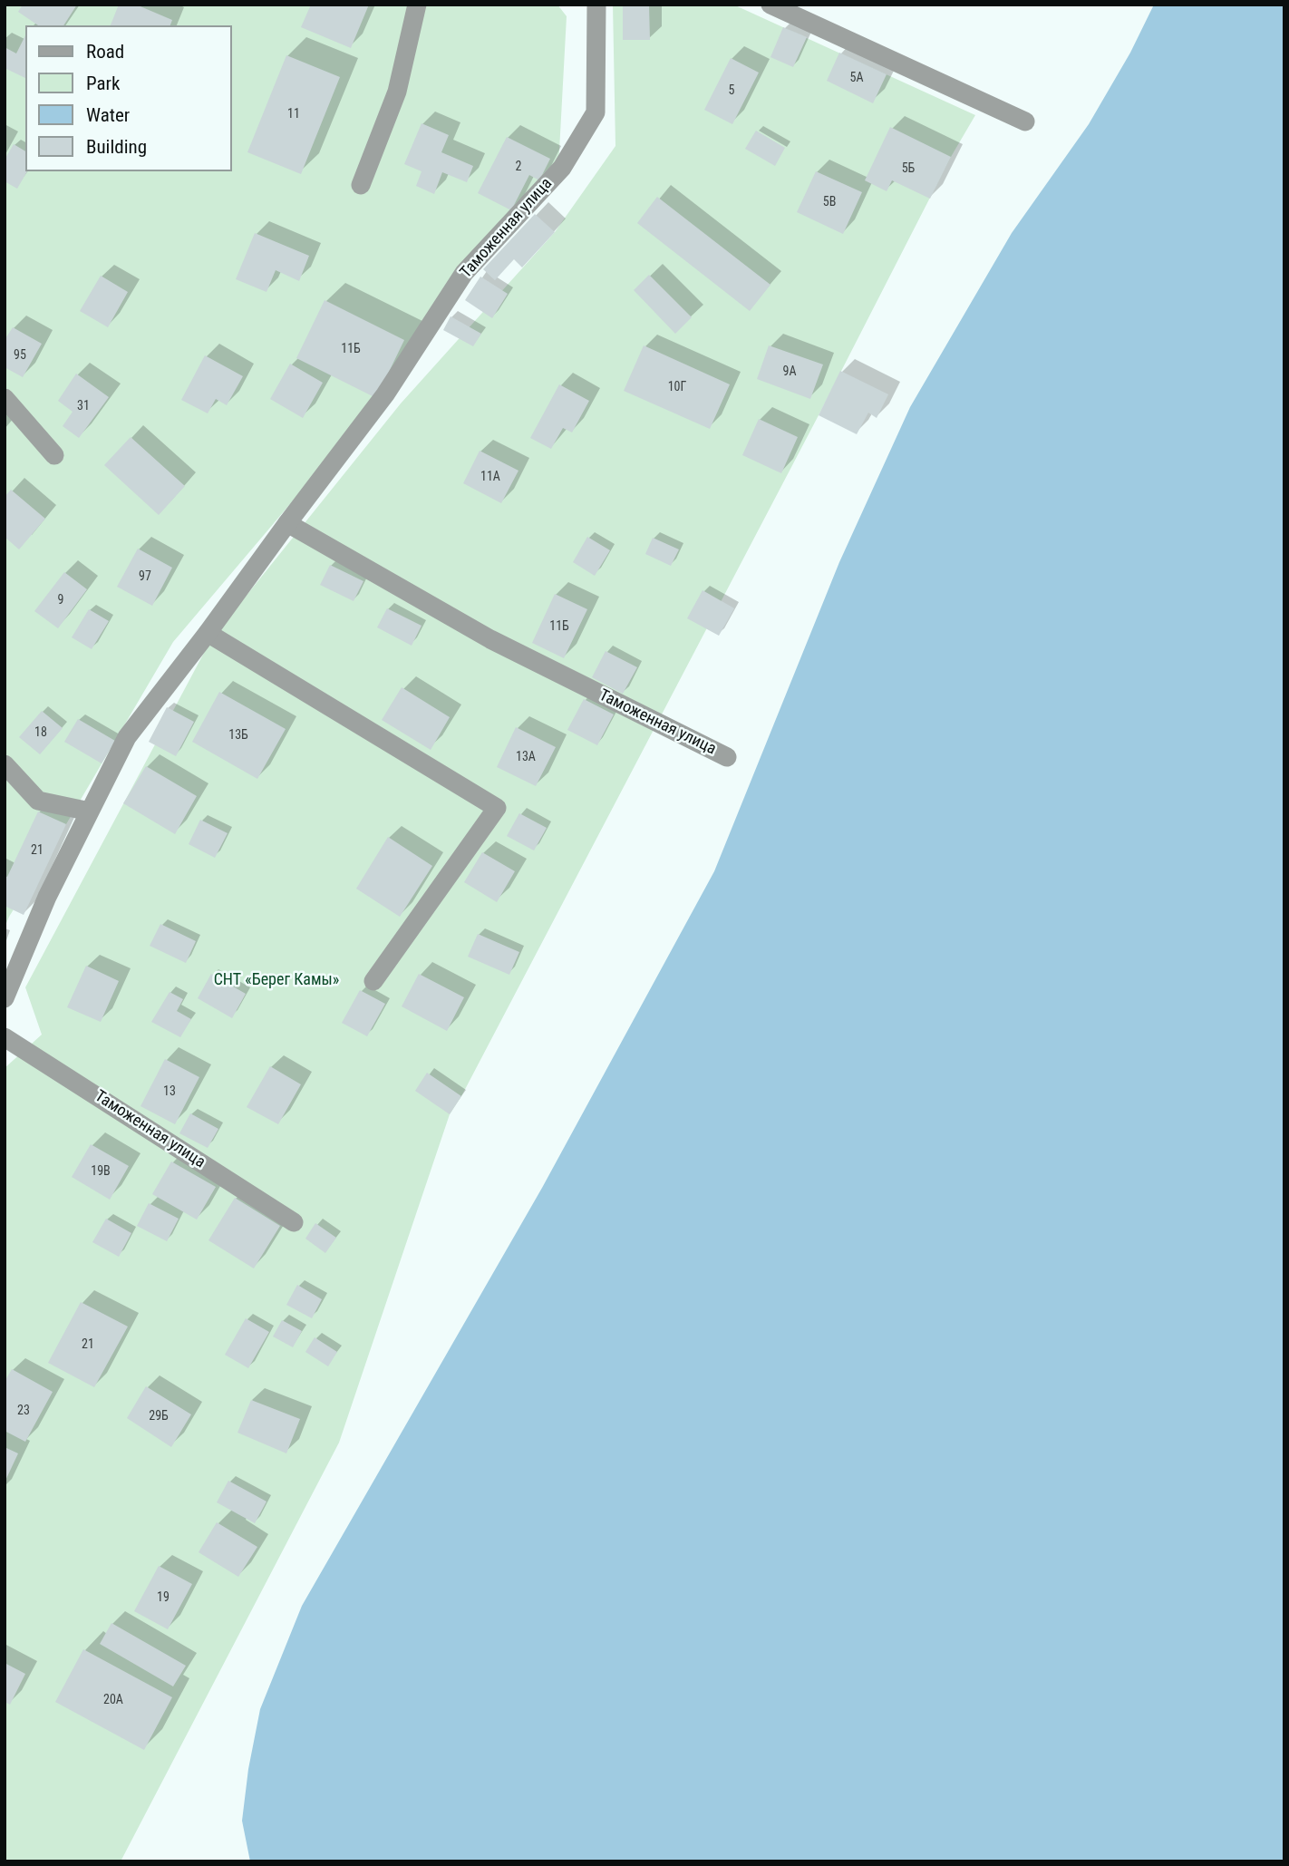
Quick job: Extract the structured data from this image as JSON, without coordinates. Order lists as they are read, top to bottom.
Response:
{
  "streets": {
    "street": ["Таможенная улица"]
  },
  "parks": ["СНТ «Берег Камы»"],
  "house_numbers": [
    "5А",
    "5",
    "11",
    "2",
    "5Б",
    "5В",
    "11Б",
    "95",
    "9А",
    "10Г",
    "31",
    "11А",
    "97",
    "9",
    "11Б",
    "18",
    "13Б",
    "13А",
    "21",
    "13",
    "19В",
    "21",
    "23",
    "29Б",
    "19",
    "20А"
  ],
  "legend": [
    "Road",
    "Park",
    "Water",
    "Building"
  ]
}
